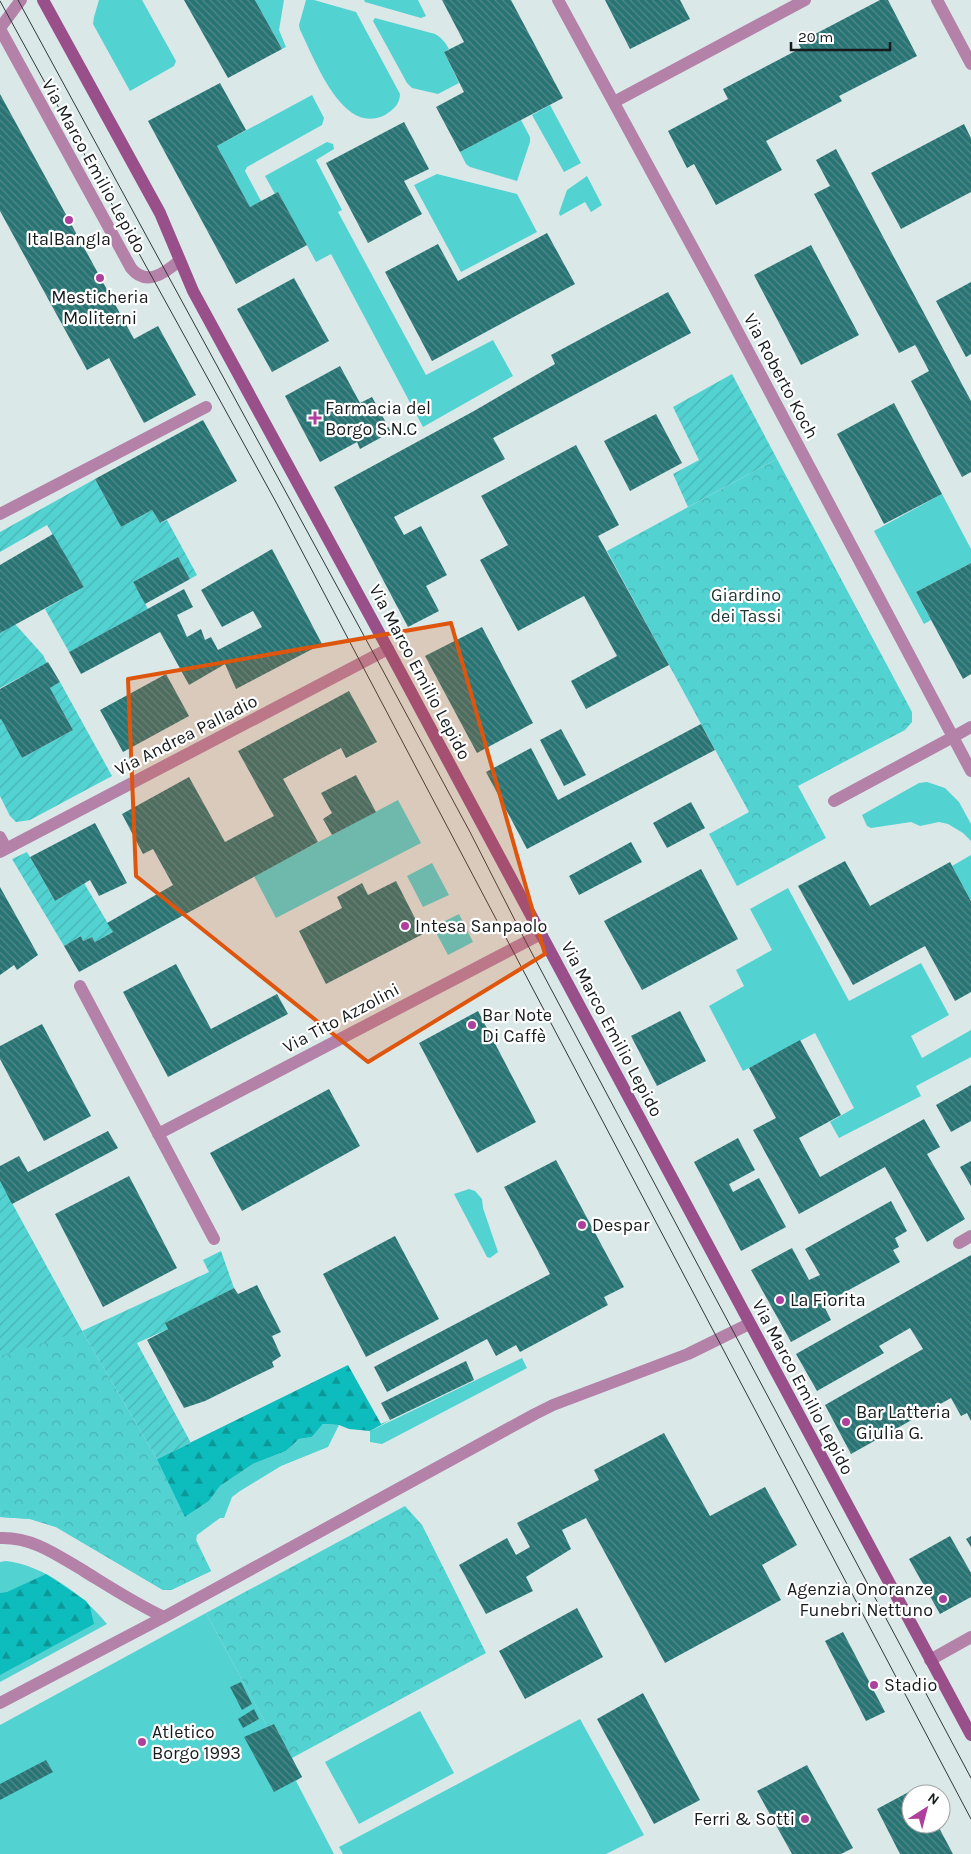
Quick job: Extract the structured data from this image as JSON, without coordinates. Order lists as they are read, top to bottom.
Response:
{
  "streets": {
    "main road": ["Via Marco Emilio Lepido"],
    "street": ["Via Roberto Koch", "Via Andrea Palladio", "Via Tito Azzolini"]
  },
  "crossings": [
    ["Via Marco Emilio Lepido", "Via Andrea Palladio"],
    ["Via Marco Emilio Lepido", "Via Tito Azzolini"]
  ],
  "parks": ["Giardino dei Tassi"],
  "places": {
    "other": [
      "ItalBangla",
      "Mesticheria Moliterni",
      "Intesa Sanpaolo",
      "Bar Note Di Caffè",
      "Despar",
      "La Fiorita",
      "Bar Latteria Giulia G.",
      "Agenzia Onoranze Funebri Nettuno",
      "Stadio",
      "Atletico Borgo 1993",
      "Ferri & Sotti"
    ],
    "health": ["Farmacia del Borgo S.N.C"]
  },
  "scale_bar": "20 m",
  "north": "top right"
}
